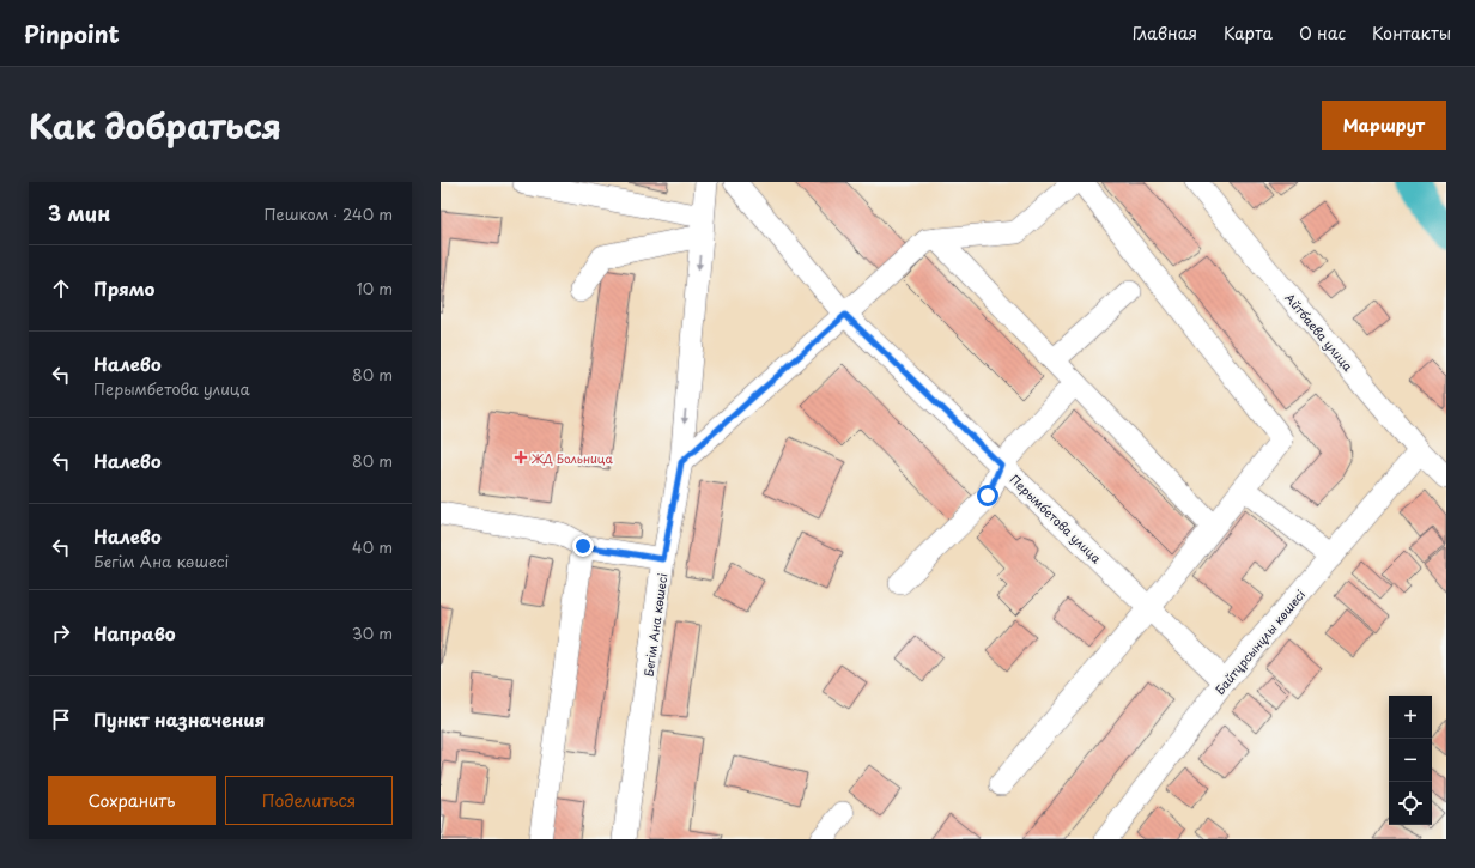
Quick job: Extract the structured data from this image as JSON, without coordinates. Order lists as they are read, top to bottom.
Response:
{
  "streets": {
    "street": [
      "Айтбаева улица",
      "Перымбетова улица",
      "Бегім Ана көшесі",
      "Байтұрсынұлы көшесі"
    ]
  },
  "crossings": [
    ["Айтбаева улица", "Байтұрсынұлы көшесі"],
    ["Перымбетова улица", "Байтұрсынұлы көшесі"]
  ],
  "one_way": ["Бегім Ана көшесі"],
  "places": {
    "health": ["ЖД Больница"]
  },
  "page": {
    "header": "Pinpoint",
    "nav": [
      "Главная",
      "Карта",
      "О нас",
      "Контакты"
    ],
    "title": "Как добраться",
    "buttons": [
      "Маршрут",
      ["Сохранить", "Поделиться"]
    ],
    "heading": ["3 мин", "Пешком · 240 m"],
    "list": [
      ["Прямо", "10 m"],
      ["Налево", "Перымбетова улица", "80 m"],
      ["Налево", "80 m"],
      ["Налево", "Бегім Ана көшесі", "40 m"],
      ["Направо", "30 m"],
      "Пункт назначения"
    ],
    "map_buttons": ["+", "−"]
  }
}
